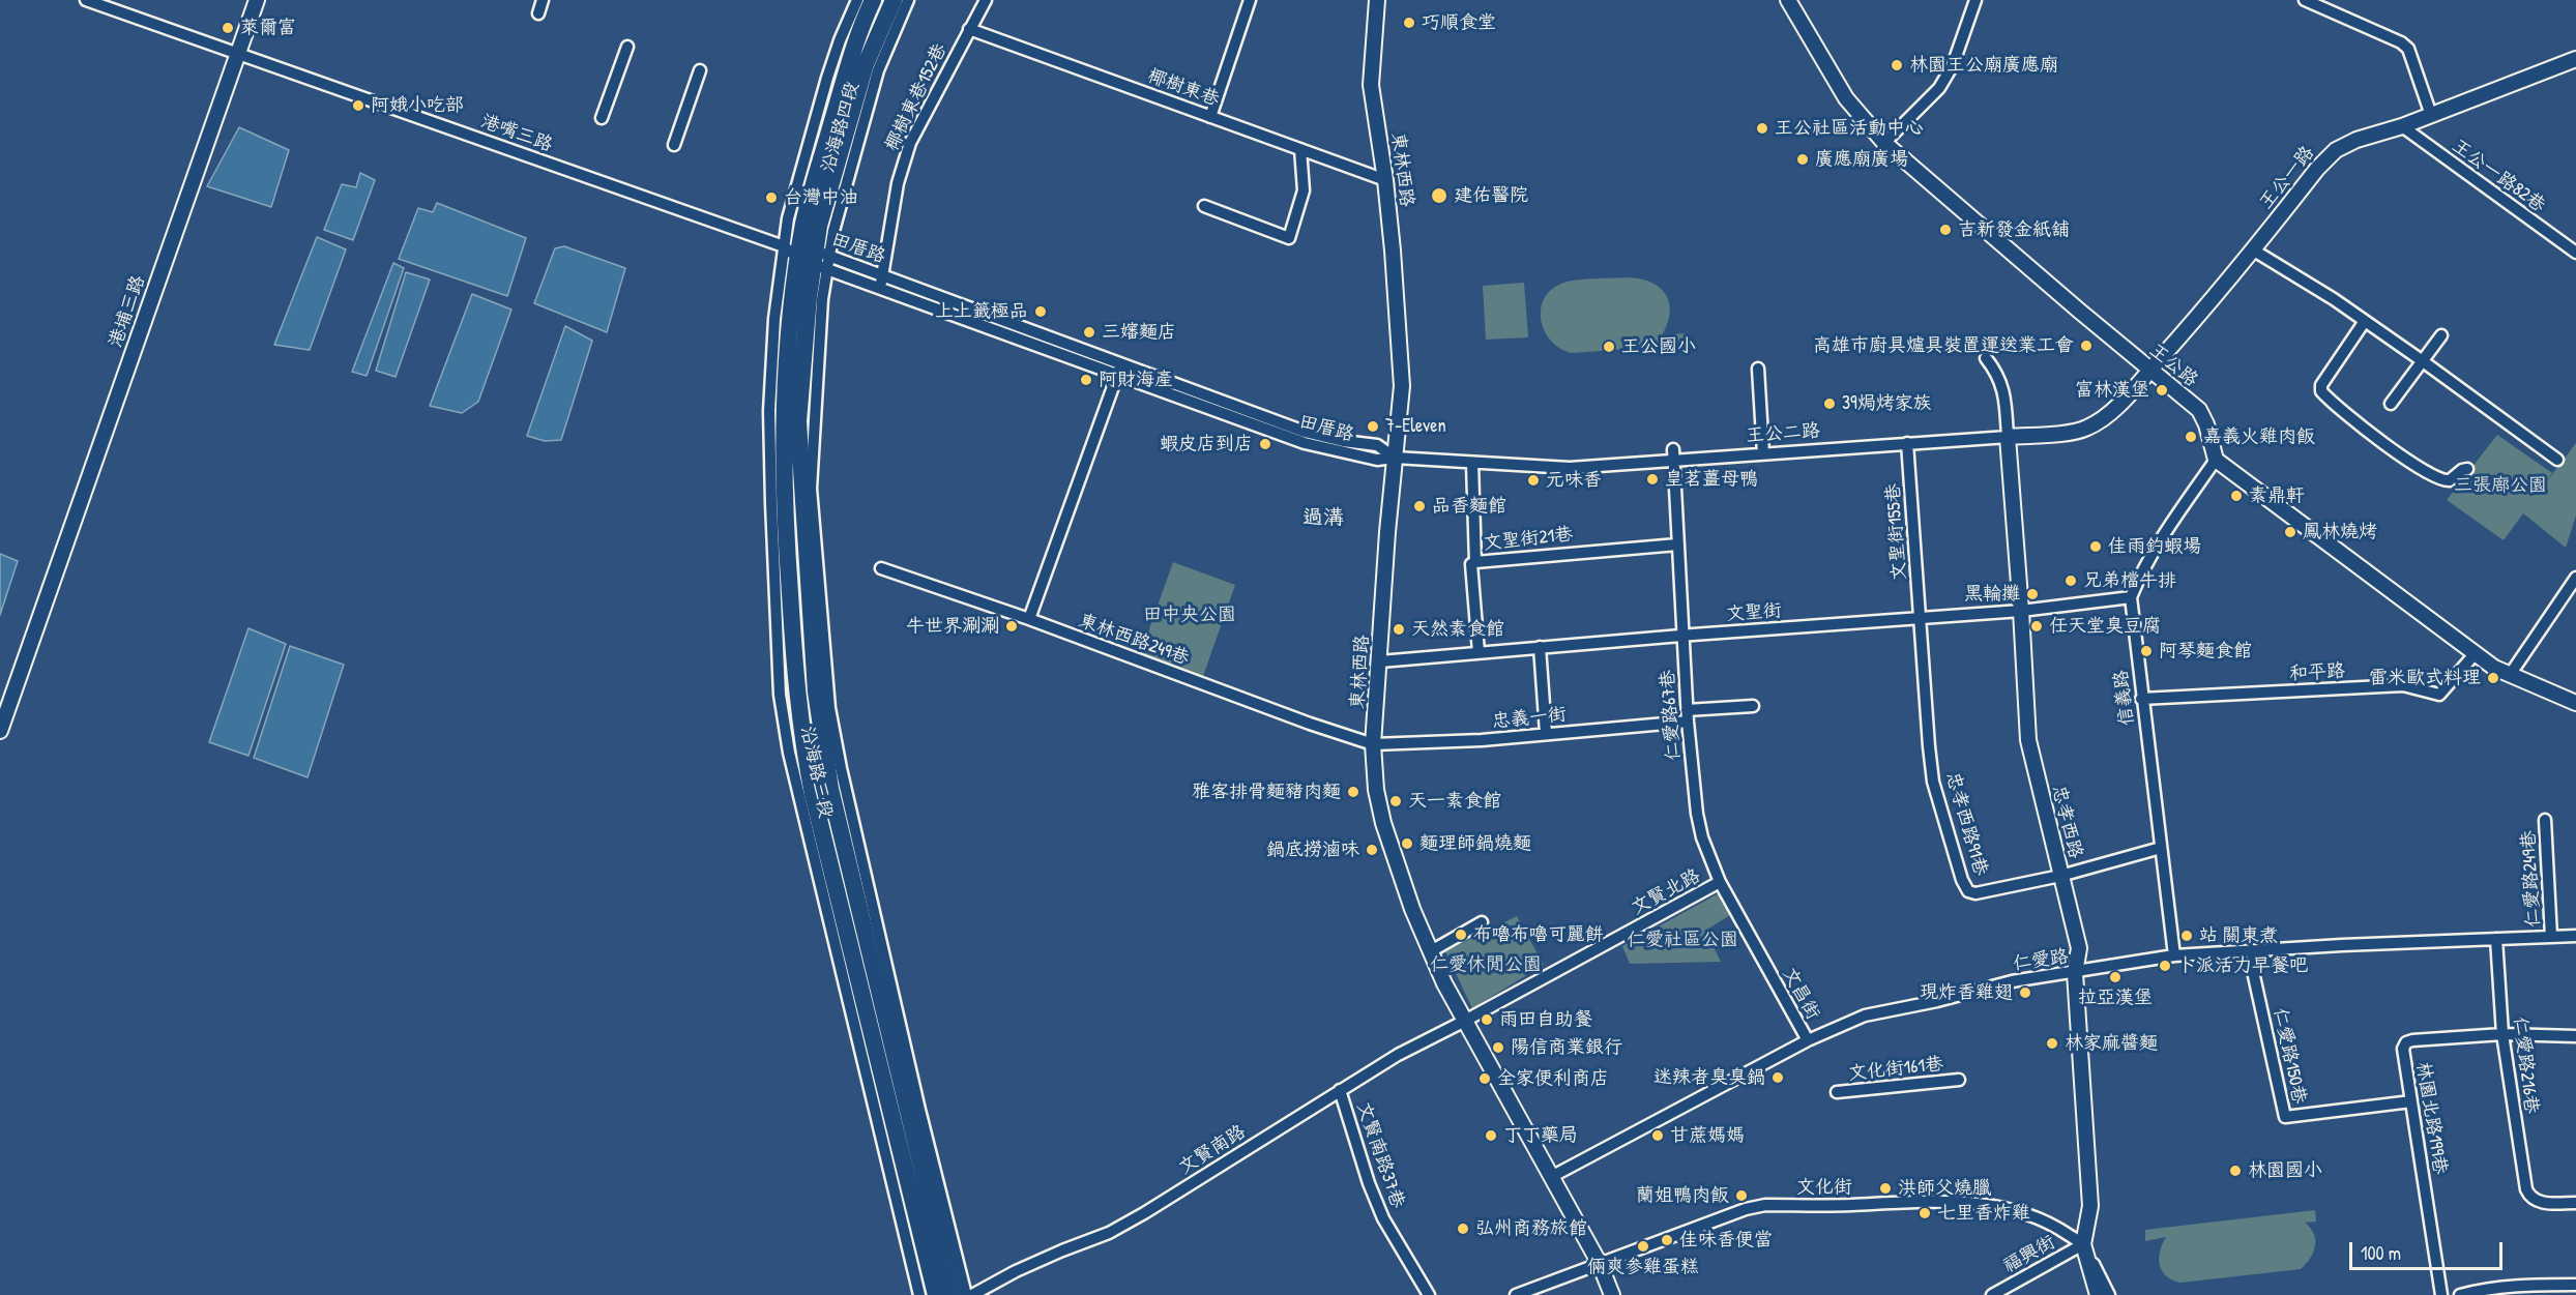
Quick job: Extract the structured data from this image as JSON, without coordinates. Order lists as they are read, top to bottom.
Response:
{
  "streets": {
    "main road": ["沿海路四段", "沿海路三段"],
    "street": [
      "椰樹東巷",
      "椰樹東巷152巷",
      "港嘴三路",
      "東林西路",
      "王公一路82巷",
      "王公一路",
      "田厝路",
      "港埔三路",
      "王公路",
      "王公二路",
      "文聖街155巷",
      "文聖街21巷",
      "文聖街",
      "東林西路249巷",
      "和平路",
      "信義路",
      "仁愛路67巷",
      "忠義一街",
      "忠孝西路",
      "忠孝西路91巷",
      "仁愛路249巷",
      "文賢北路",
      "仁愛路",
      "文昌街",
      "仁愛路150巷",
      "仁愛路216巷",
      "文化街161巷",
      "林園北路199巷",
      "文賢南路",
      "文賢南路37巷",
      "文化街",
      "福興街"
    ]
  },
  "crossings": [
    ["椰樹東巷", "椰樹東巷152巷"],
    ["椰樹東巷", "東林西路"],
    ["椰樹東巷152巷", "田厝路"],
    ["沿海路四段", "港嘴三路"],
    ["沿海路四段", "田厝路"],
    ["沿海路四段", "沿海路三段"],
    ["港嘴三路", "田厝路"],
    ["港嘴三路", "港埔三路"],
    ["港嘴三路", "沿海路三段"],
    ["東林西路", "田厝路"],
    ["東林西路", "王公二路"],
    ["東林西路", "文聖街"],
    ["東林西路", "東林西路249巷"],
    ["東林西路", "忠義一街"],
    ["東林西路", "文賢北路"],
    ["東林西路", "仁愛路"],
    ["東林西路", "文賢南路"],
    ["東林西路", "文化街"],
    ["王公一路82巷", "王公一路"],
    ["王公一路", "王公路"],
    ["王公一路", "王公二路"],
    ["田厝路", "王公二路"],
    ["田厝路", "沿海路三段"],
    ["王公路", "王公二路"],
    ["王公路", "信義路"],
    ["王公二路", "文聖街155巷"],
    ["王公二路", "仁愛路67巷"],
    ["王公二路", "忠孝西路"],
    ["文聖街155巷", "文聖街"],
    ["文聖街155巷", "忠孝西路91巷"],
    ["文聖街21巷", "文聖街"],
    ["文聖街21巷", "仁愛路67巷"],
    ["文聖街", "信義路"],
    ["文聖街", "仁愛路67巷"],
    ["文聖街", "忠孝西路"],
    ["東林西路249巷", "忠義一街"],
    ["和平路", "信義路"],
    ["信義路", "仁愛路"],
    ["仁愛路67巷", "忠義一街"],
    ["仁愛路67巷", "文賢北路"],
    ["仁愛路67巷", "文昌街"],
    ["忠孝西路", "忠孝西路91巷"],
    ["忠孝西路", "仁愛路"],
    ["忠孝西路", "文化街"],
    ["忠孝西路", "福興街"],
    ["仁愛路249巷", "仁愛路"],
    ["文賢北路", "文賢南路"],
    ["仁愛路", "文昌街"],
    ["仁愛路", "仁愛路150巷"],
    ["仁愛路", "仁愛路216巷"],
    ["仁愛路150巷", "林園北路199巷"],
    ["仁愛路216巷", "林園北路199巷"],
    ["文賢南路", "文賢南路37巷"],
    ["文化街", "福興街"]
  ],
  "districts": ["過溝"],
  "parks": [
    "三張廍公園",
    "田中央公園",
    "仁愛社區公園",
    "仁愛休閒公園"
  ],
  "places": [
    "巧順食堂",
    "萊爾富",
    "林園王公廟廣應廟",
    "阿娥小吃部",
    "王公社區活動中心",
    "廣應廟廣場",
    "建佑醫院",
    "台灣中油",
    "吉新發金紙舖",
    "上上籤極品",
    "三嬸麵店",
    "高雄市廚具爐具裝置運送業工會",
    "王公國小",
    "阿財海產",
    "富林漢堡",
    "39焗烤家族",
    "7-Eleven",
    "嘉義火雞肉飯",
    "蝦皮店到店",
    "皇茗薑母鴨",
    "元味香",
    "素鼎軒",
    "品香麵館",
    "鳳林燒烤",
    "佳雨釣蝦場",
    "兄弟檔牛排",
    "黑輪攤",
    "牛世界涮涮",
    "任天堂臭豆腐",
    "天然素食館",
    "阿琴麵食館",
    "雷米歐式料理",
    "雅客排骨麵豬肉麵",
    "天一素食館",
    "麵理師鍋燒麵",
    "鍋底撈滷味",
    "布嚕布嚕可麗餅",
    "站 關東煮",
    "卜派活力早餐吧",
    "拉亞漢堡",
    "現炸香雞翅",
    "雨田自助餐",
    "林家麻醬麵",
    "陽信商業銀行",
    "迷辣者臭臭鍋",
    "全家便利商店",
    "丁丁藥局",
    "甘蔗媽媽",
    "林園國小",
    "洪師父燒臘",
    "蘭姐鴨肉飯",
    "七里香炸雞",
    "弘州商務旅館",
    "佳味香便當",
    "倆爽参雞蛋糕"
  ],
  "scale_bar": "100 m"
}
